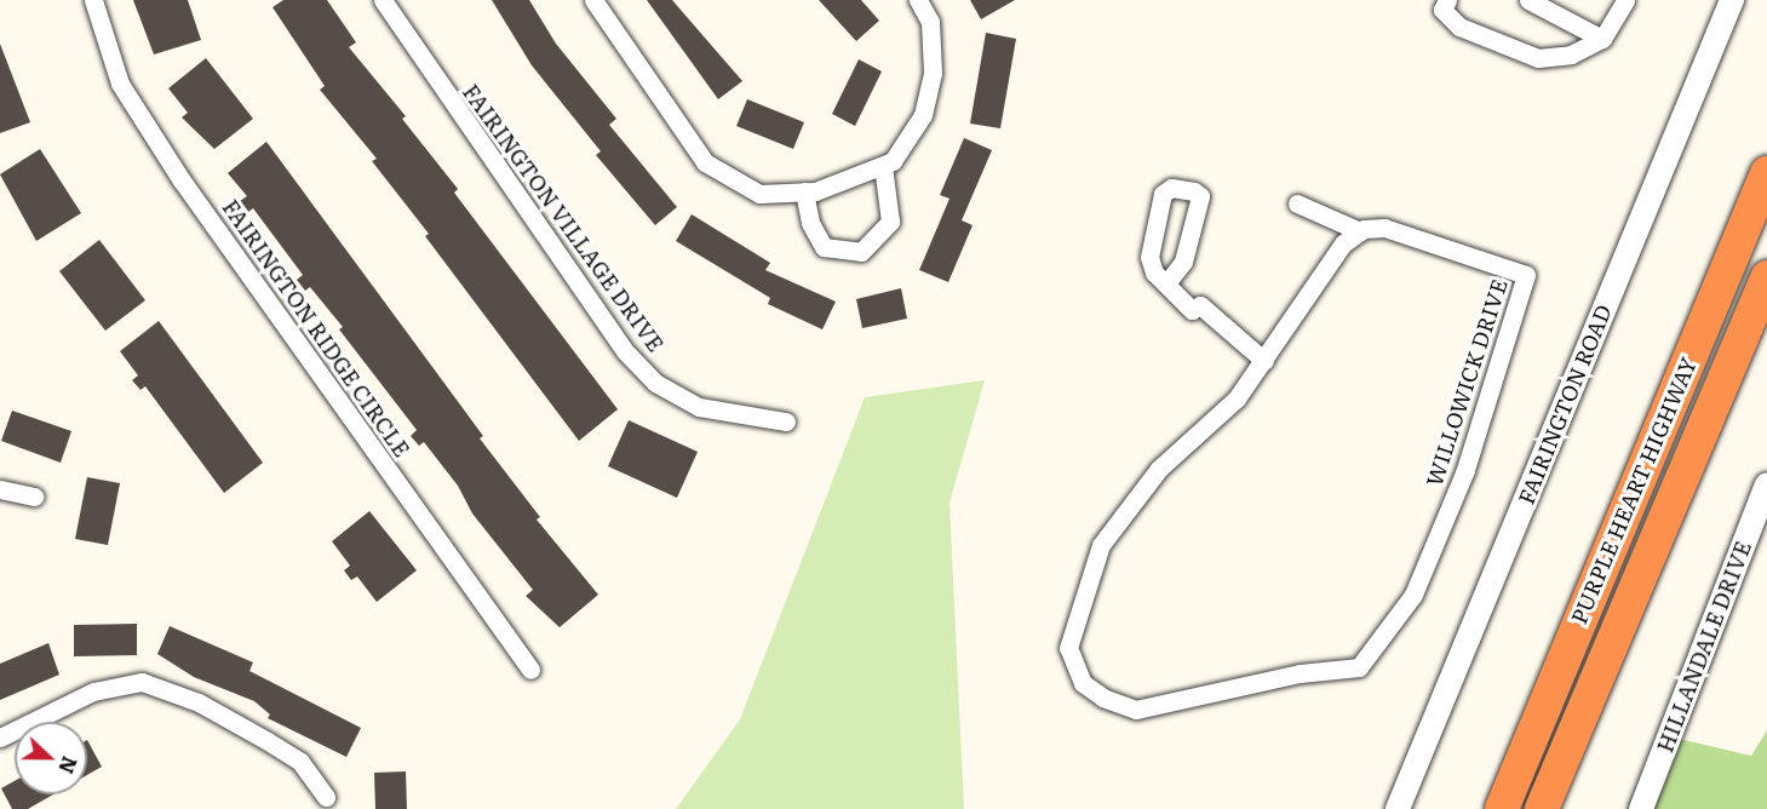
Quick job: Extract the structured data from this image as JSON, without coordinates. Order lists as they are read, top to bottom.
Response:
{
  "streets": {
    "highway": ["PURPLE HEART HIGHWAY"],
    "street": [
      "FAIRINGTON VILLAGE DRIVE",
      "FAIRINGTON RIDGE CIRCLE",
      "WILLOWICK DRIVE",
      "FAIRINGTON ROAD",
      "HILLANDALE DRIVE"
    ]
  },
  "north": "right"
}
